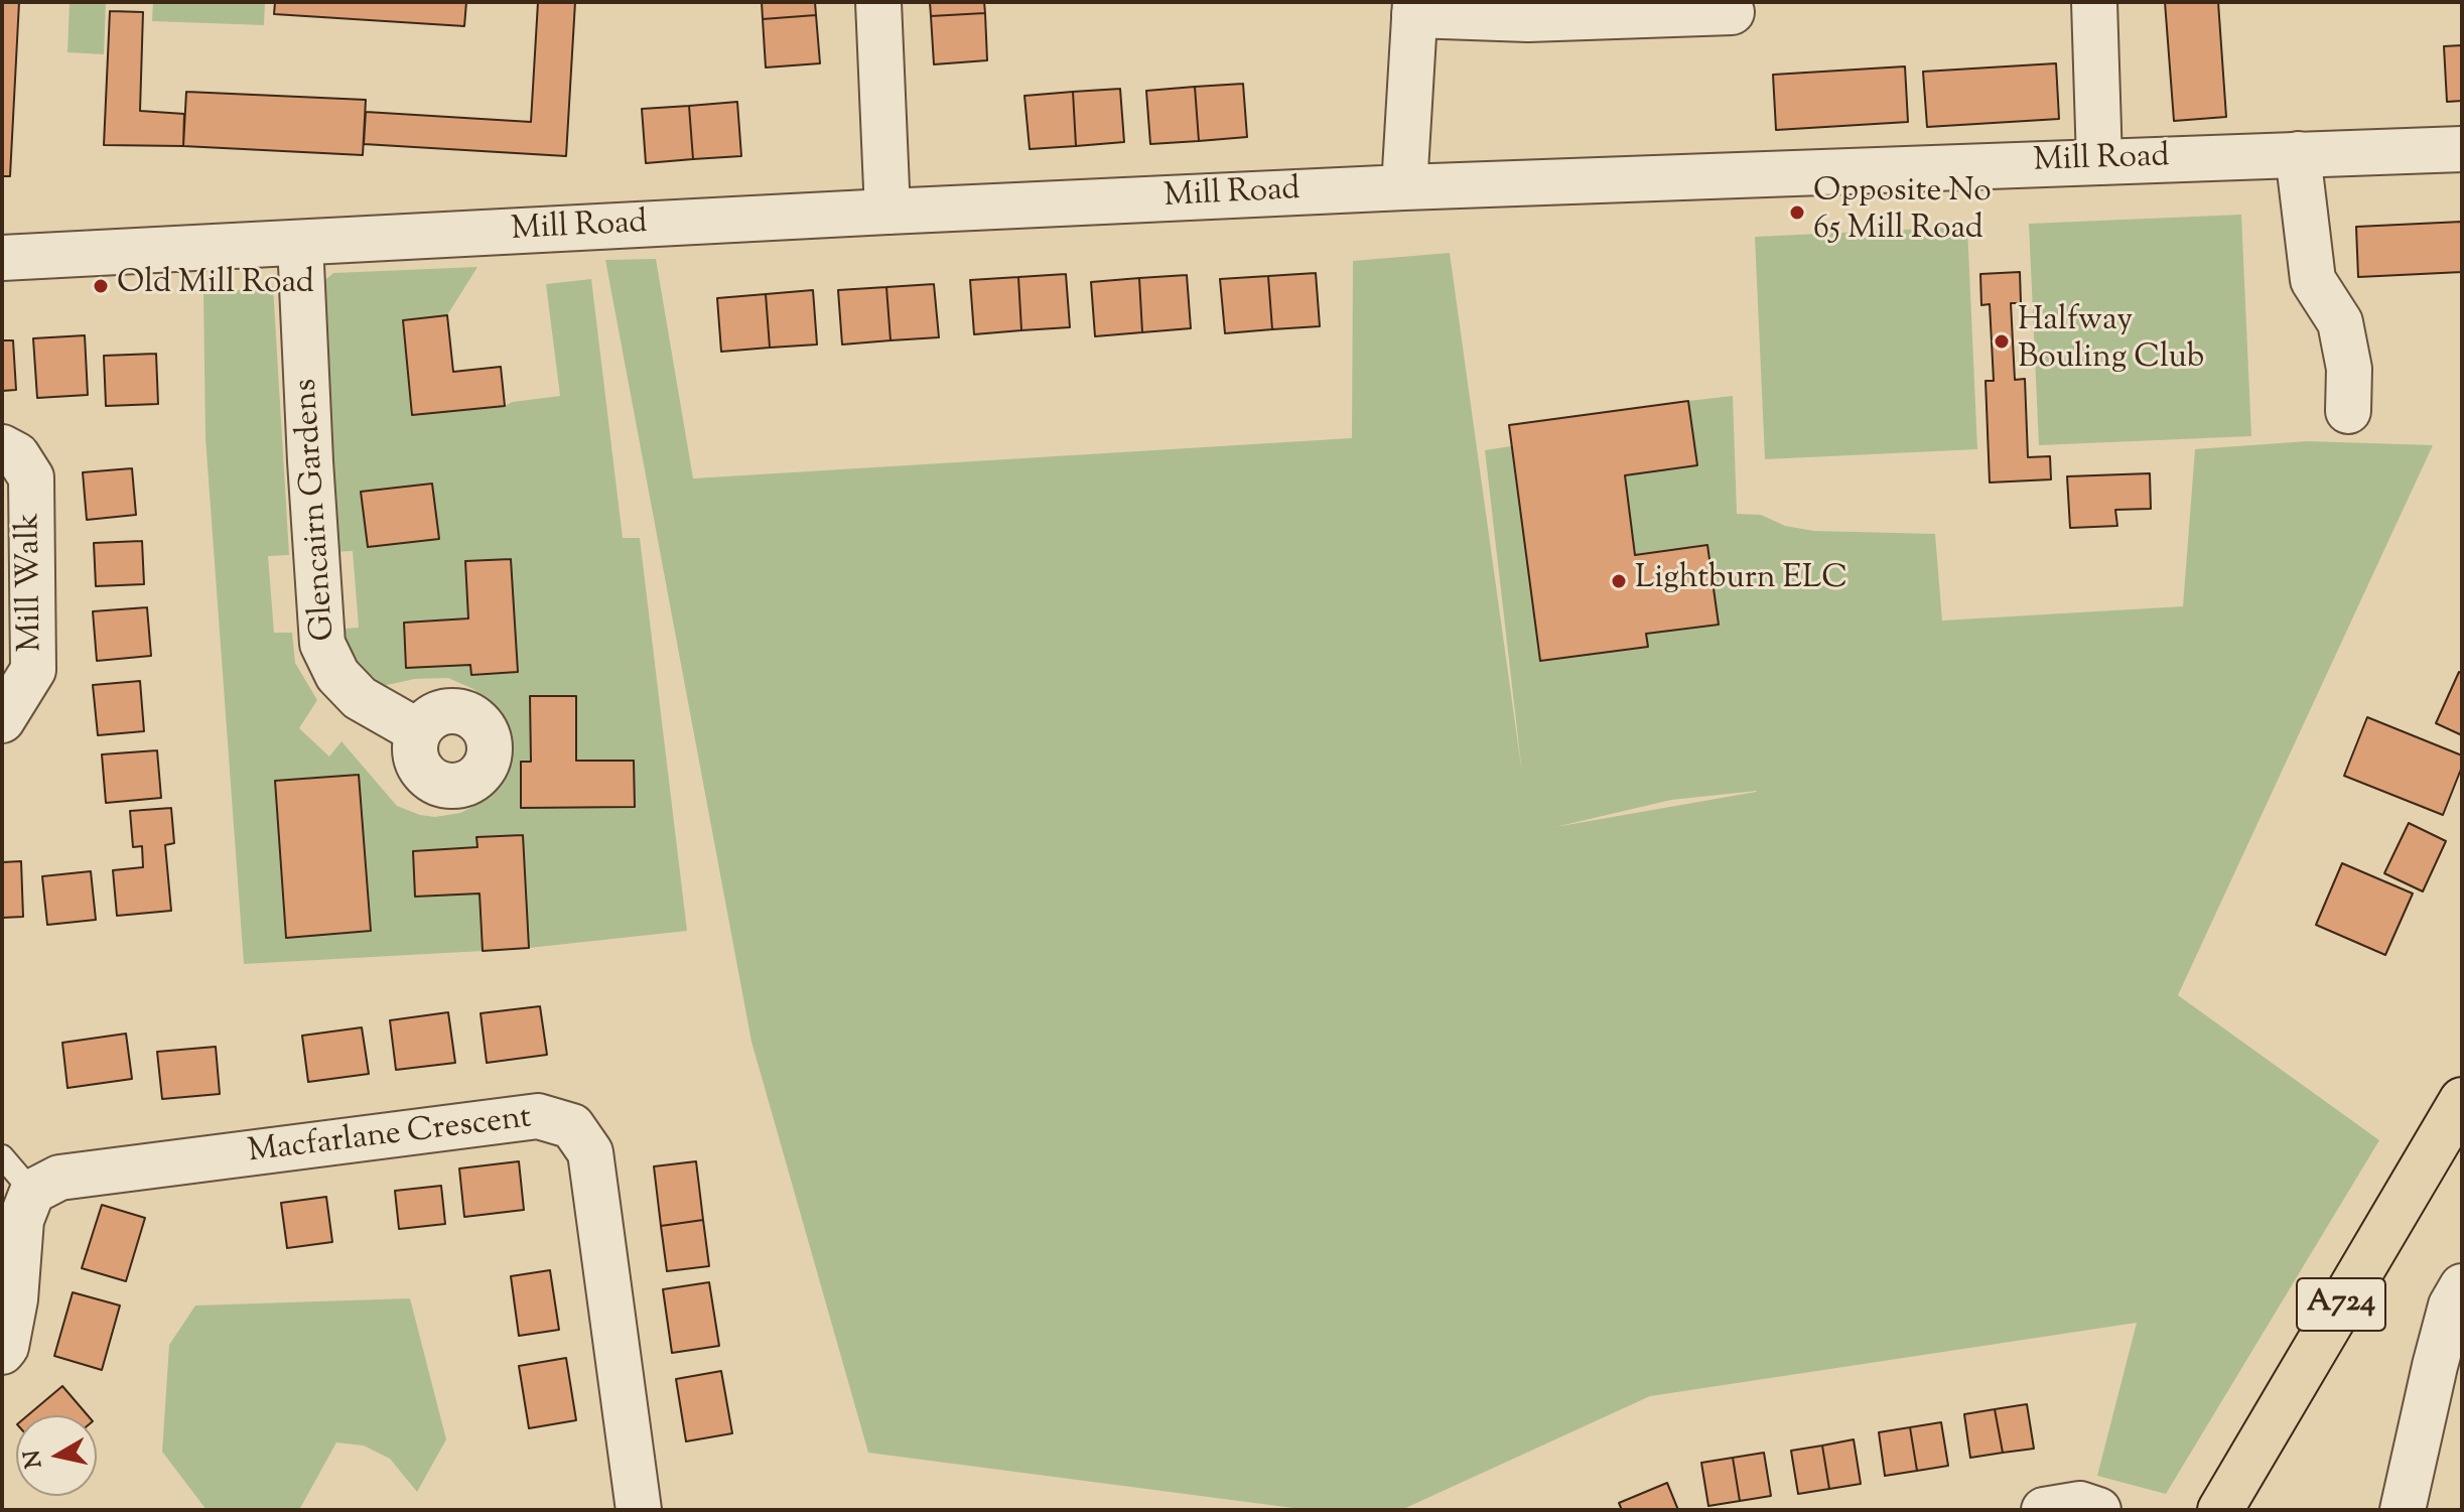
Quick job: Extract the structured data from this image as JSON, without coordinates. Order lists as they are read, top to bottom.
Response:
{
  "streets": {
    "main road": ["A724"],
    "street": [
      "Mill Road",
      "Glencairn Gardens",
      "Mill Walk",
      "Macfarlane Crescent"
    ]
  },
  "crossings": [
    ["Mill Road", "Glencairn Gardens"]
  ],
  "places": [
    "Opposite No 65 Mill Road",
    "Old Mill Road",
    "Halfway Bouling Club",
    "Lightburn ELC"
  ],
  "north": "left"
}
